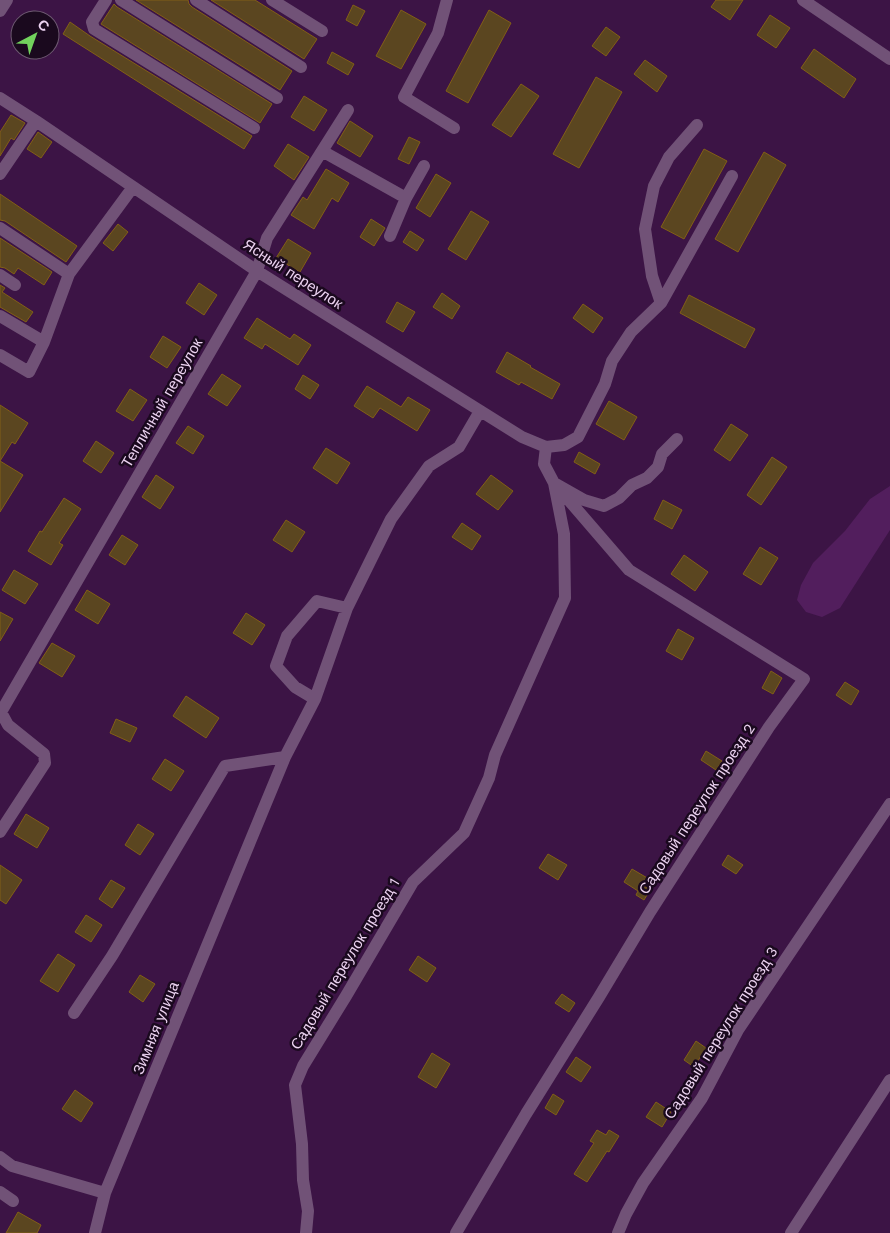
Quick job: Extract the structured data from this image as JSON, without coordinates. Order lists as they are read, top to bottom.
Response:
{
  "streets": {
    "street": [
      "Ясный переулок",
      "Тепличный переулок",
      "Садовый переулок проезд 2",
      "Садовый переулок проезд 1",
      "Зимняя улица",
      "Садовый переулок проезд 3"
    ]
  },
  "crossings": [
    ["Ясный переулок", "Тепличный переулок"],
    ["Ясный переулок", "Зимняя улица"],
    ["Садовый переулок проезд 2", "Садовый переулок проезд 1"]
  ],
  "north": "top right"
}
